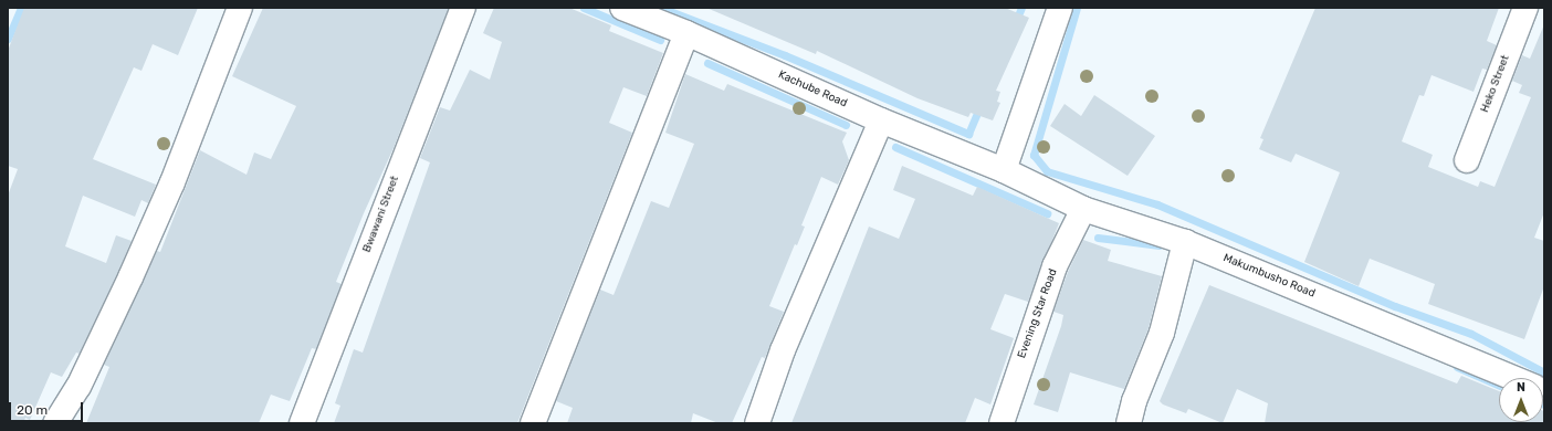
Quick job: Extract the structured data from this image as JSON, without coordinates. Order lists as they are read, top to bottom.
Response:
{
  "streets": {
    "street": [
      "Heko Street",
      "Kachube Road",
      "Bwawani Street",
      "Makumbusho Road",
      "Evening Star Road"
    ]
  },
  "crossings": [
    ["Kachube Road", "Makumbusho Road"],
    ["Makumbusho Road", "Evening Star Road"]
  ],
  "scale_bar": "20 m",
  "north": "top"
}
